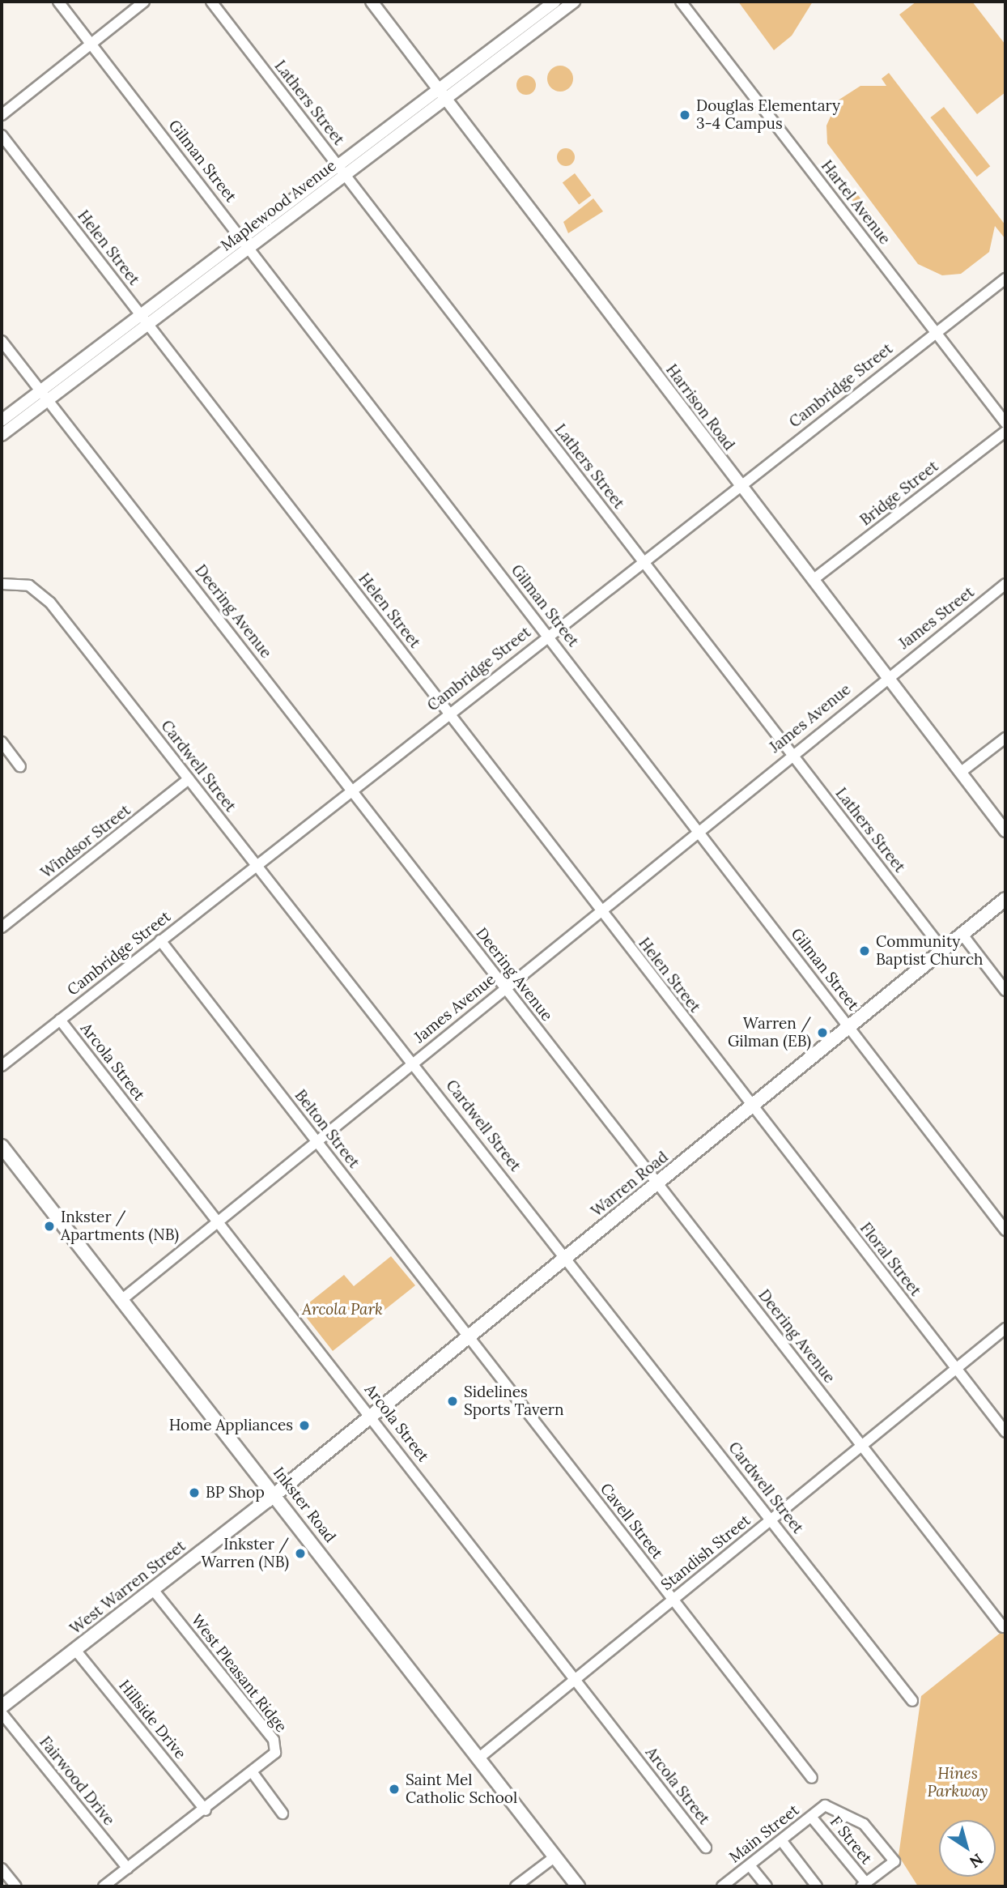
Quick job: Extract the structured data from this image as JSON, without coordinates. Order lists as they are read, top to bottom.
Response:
{
  "streets": {
    "main road": ["Warren Road", "Inkster Road", "West Warren Street"],
    "street": [
      "Lathers Street",
      "Gilman Street",
      "Hartel Avenue",
      "Maplewood Avenue",
      "Helen Street",
      "Cambridge Street",
      "Harrison Road",
      "Bridge Street",
      "Deering Avenue",
      "James Street",
      "James Avenue",
      "Cardwell Street",
      "Windsor Street",
      "Arcola Street",
      "Belton Street",
      "Floral Street",
      "Cavell Street",
      "Standish Street",
      "West Pleasant Ridge",
      "Hillside Drive",
      "Fairwood Drive",
      "Main Street",
      "F Street"
    ]
  },
  "crossings": [
    ["Lathers Street", "Maplewood Avenue"],
    ["Lathers Street", "Cambridge Street"],
    ["Lathers Street", "James Avenue"],
    ["Lathers Street", "Warren Road"],
    ["Gilman Street", "Maplewood Avenue"],
    ["Gilman Street", "Cambridge Street"],
    ["Gilman Street", "James Avenue"],
    ["Gilman Street", "Warren Road"],
    ["Hartel Avenue", "Cambridge Street"],
    ["Maplewood Avenue", "Helen Street"],
    ["Maplewood Avenue", "Harrison Road"],
    ["Maplewood Avenue", "Deering Avenue"],
    ["Helen Street", "Cambridge Street"],
    ["Helen Street", "James Avenue"],
    ["Helen Street", "Warren Road"],
    ["Helen Street", "Floral Street"],
    ["Cambridge Street", "Harrison Road"],
    ["Cambridge Street", "Deering Avenue"],
    ["Cambridge Street", "Cardwell Street"],
    ["Cambridge Street", "Arcola Street"],
    ["Cambridge Street", "Belton Street"],
    ["Harrison Road", "Bridge Street"],
    ["Harrison Road", "James Street"],
    ["Harrison Road", "James Avenue"],
    ["Deering Avenue", "James Avenue"],
    ["Deering Avenue", "Warren Road"],
    ["Deering Avenue", "Standish Street"],
    ["James Street", "James Avenue"],
    ["James Avenue", "Cardwell Street"],
    ["James Avenue", "Arcola Street"],
    ["James Avenue", "Belton Street"],
    ["James Avenue", "Inkster Road"],
    ["Cardwell Street", "Windsor Street"],
    ["Cardwell Street", "Warren Road"],
    ["Cardwell Street", "Standish Street"],
    ["Arcola Street", "Warren Road"],
    ["Arcola Street", "Standish Street"],
    ["Belton Street", "Warren Road"],
    ["Belton Street", "Cavell Street"],
    ["Warren Road", "Floral Street"],
    ["Warren Road", "Inkster Road"],
    ["Warren Road", "Cavell Street"],
    ["Warren Road", "West Warren Street"],
    ["Floral Street", "Standish Street"],
    ["Inkster Road", "Standish Street"],
    ["Inkster Road", "West Warren Street"],
    ["Cavell Street", "Standish Street"],
    ["West Warren Street", "West Pleasant Ridge"],
    ["West Warren Street", "Hillside Drive"],
    ["West Pleasant Ridge", "Hillside Drive"],
    ["West Pleasant Ridge", "Fairwood Drive"],
    ["Main Street", "F Street"]
  ],
  "parks": ["Arcola Park", "Hines Parkway"],
  "places": [
    "Douglas Elementary 3-4 Campus",
    "Community Baptist Church",
    "Warren / Gilman (EB)",
    "Inkster / Apartments (NB)",
    "Sidelines Sports Tavern",
    "Home Appliances",
    "BP Shop",
    "Inkster / Warren (NB)",
    "Saint Mel Catholic School"
  ],
  "north": "bottom right"
}
